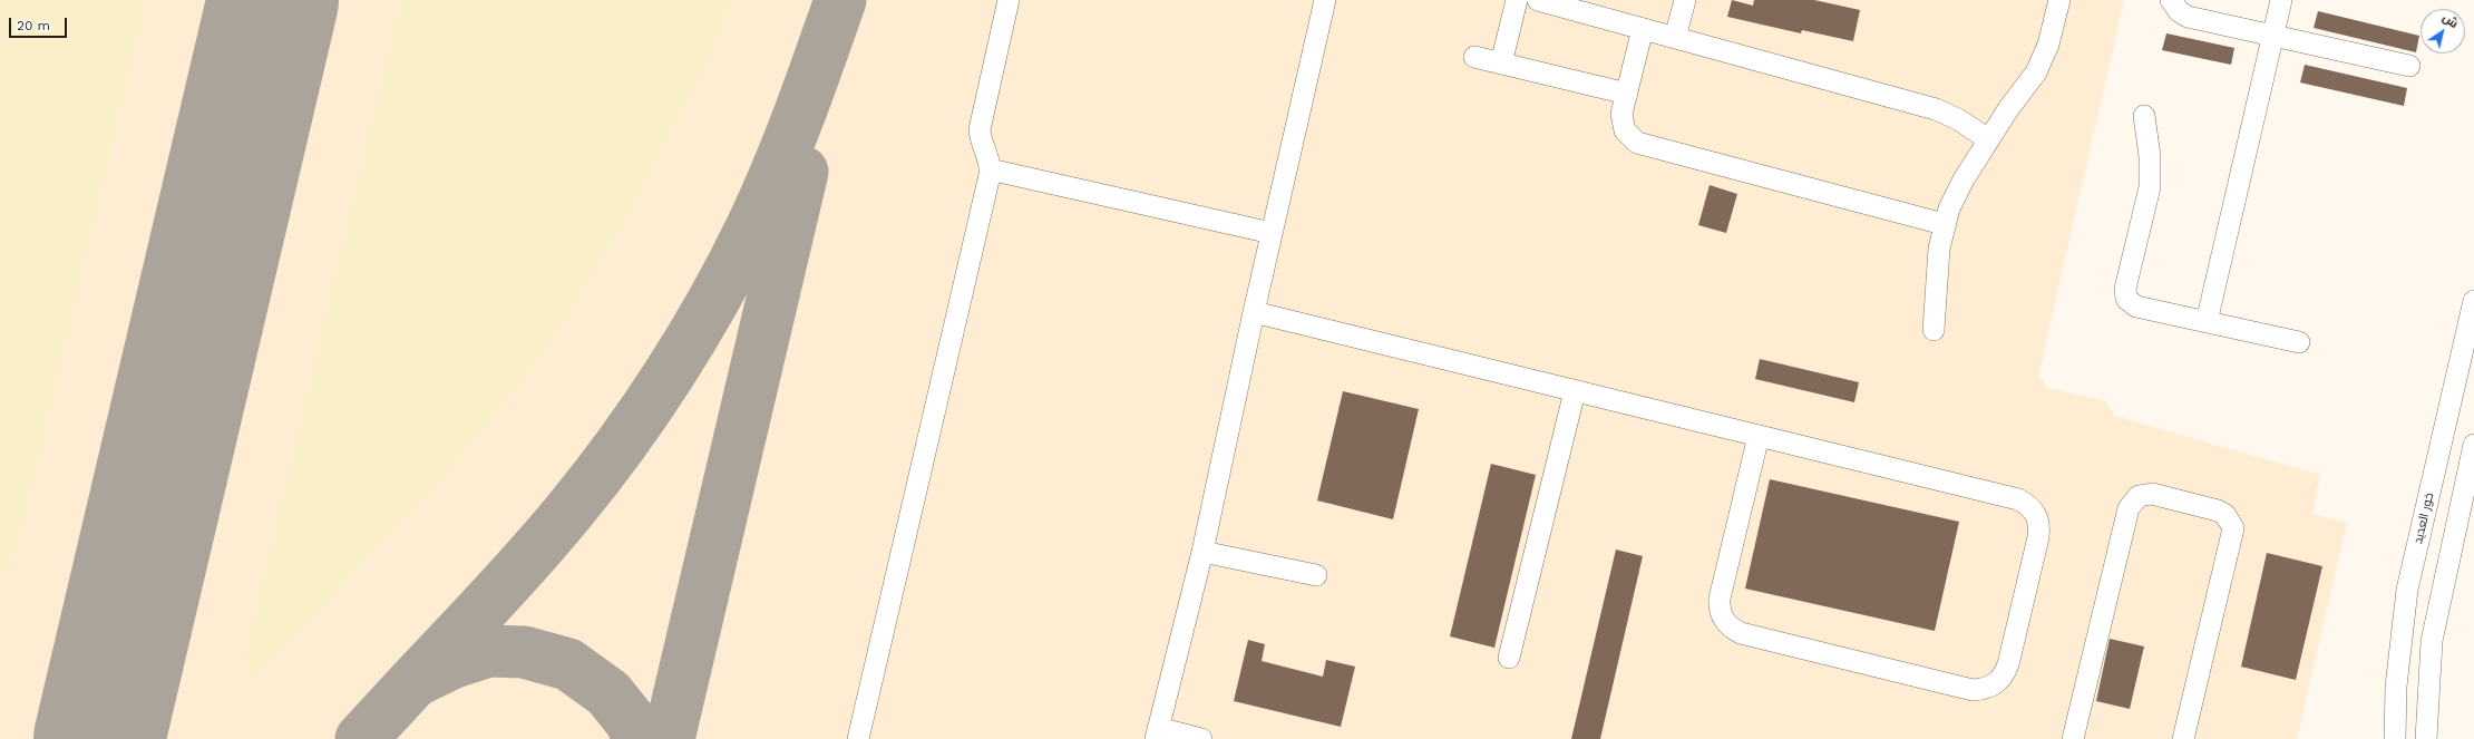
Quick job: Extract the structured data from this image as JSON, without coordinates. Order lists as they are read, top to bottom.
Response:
{
  "streets": {
    "street": ["خور العديد"]
  },
  "scale_bar": "20 m",
  "north": "top right"
}
